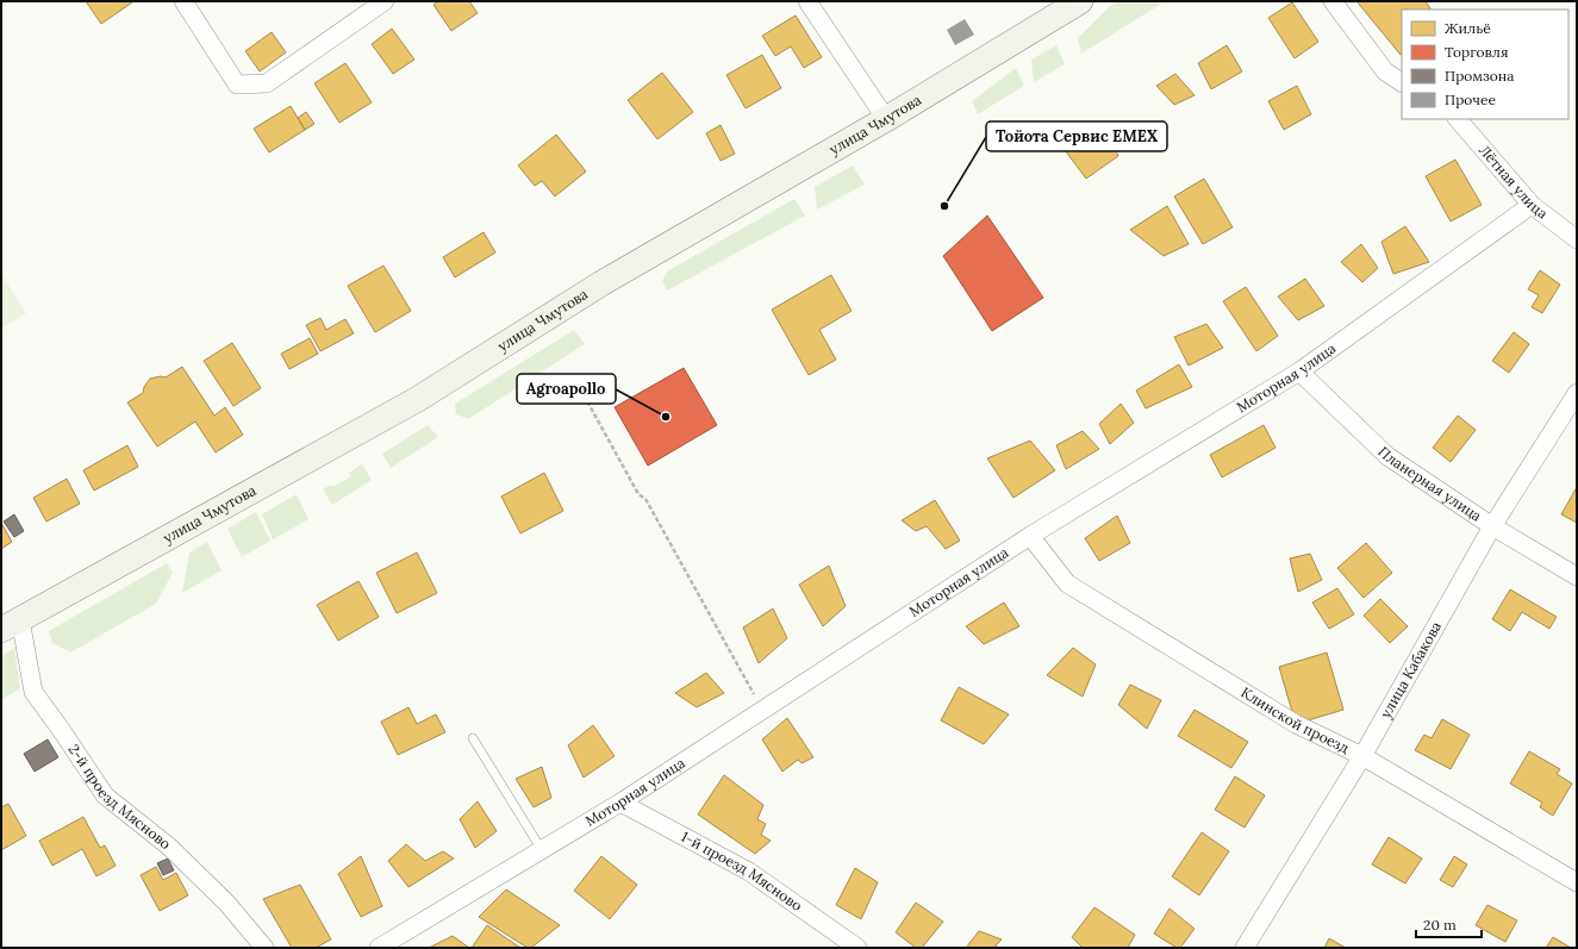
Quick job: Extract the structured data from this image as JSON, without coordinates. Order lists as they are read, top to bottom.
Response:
{
  "streets": {
    "main road": ["улица Чмутова"],
    "street": [
      "Лётная улица",
      "Моторная улица",
      "Планерная улица",
      "улица Кабакова",
      "Клинской проезд",
      "2-й проезд Мясново",
      "1-й проезд Мясново"
    ]
  },
  "crossings": [
    ["улица Чмутова", "2-й проезд Мясново"],
    ["Лётная улица", "Моторная улица"],
    ["Моторная улица", "Планерная улица"],
    ["Моторная улица", "Клинской проезд"],
    ["Моторная улица", "1-й проезд Мясново"],
    ["Планерная улица", "улица Кабакова"],
    ["улица Кабакова", "Клинской проезд"]
  ],
  "places": ["Тойота Сервис EMEX", "Agroapollo"],
  "legend": [
    "Жильё",
    "Торговля",
    "Промзона",
    "Прочее"
  ],
  "scale_bar": "20 m"
}
